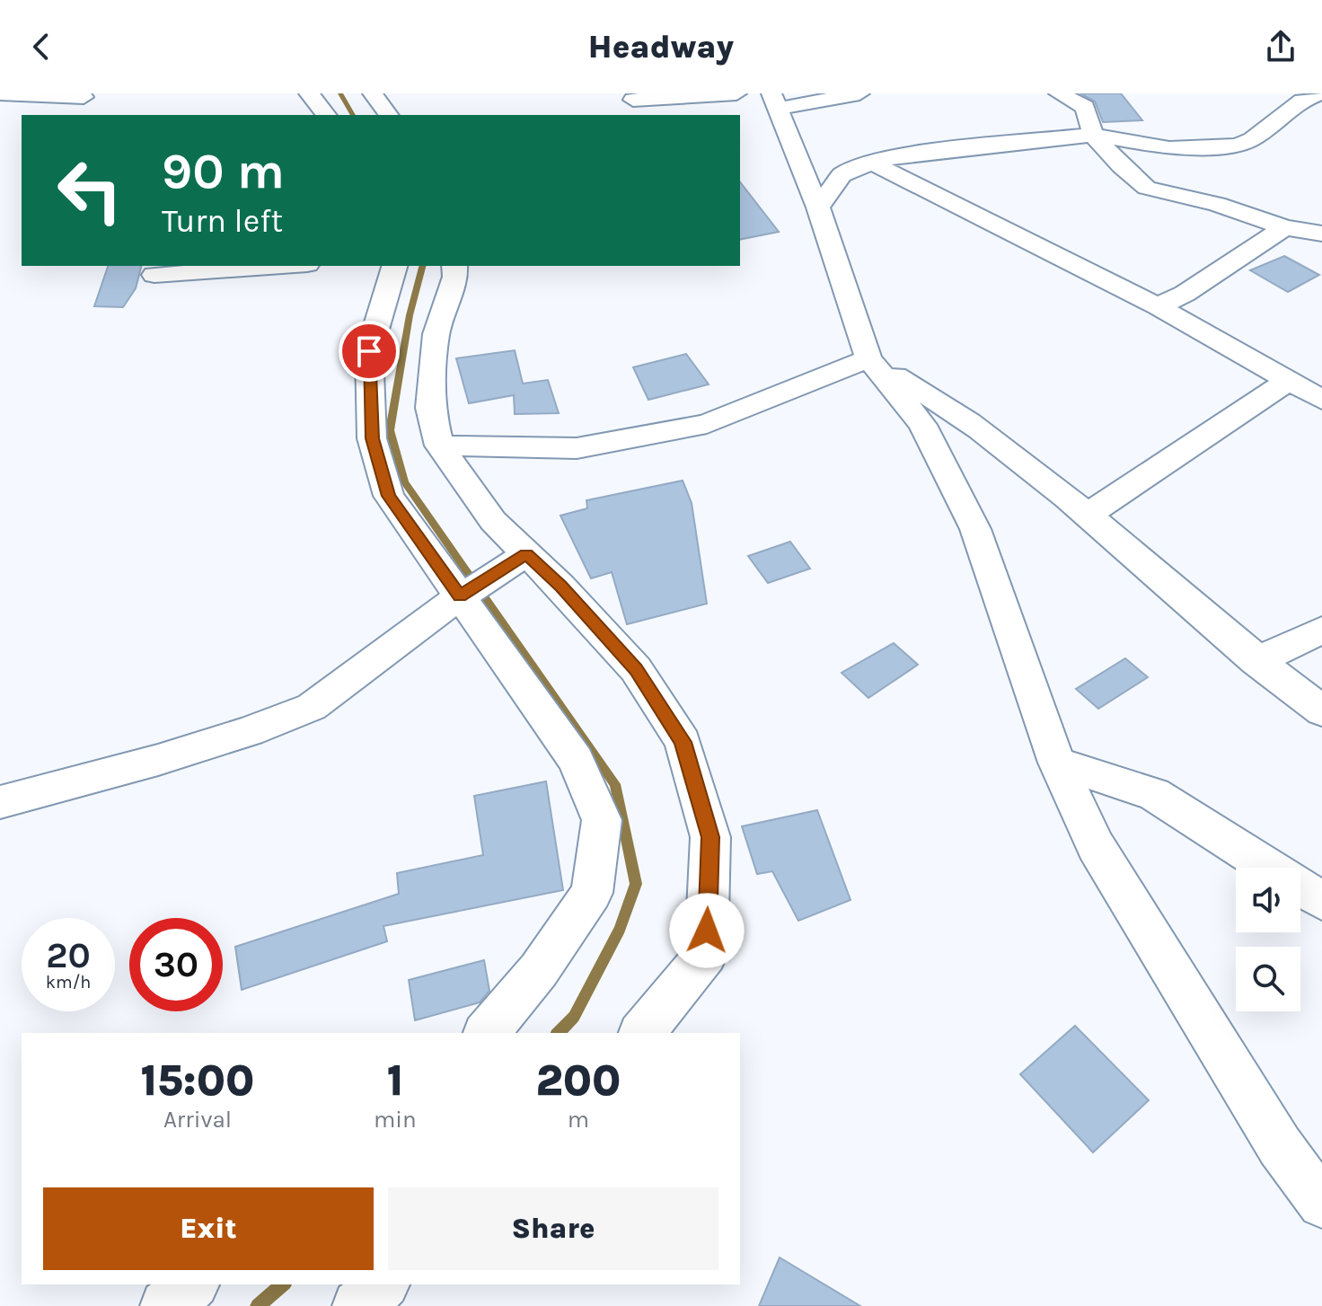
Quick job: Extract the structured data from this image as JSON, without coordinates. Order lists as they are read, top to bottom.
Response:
{
  "page": {
    "header": "Headway",
    "turn": ["90 m", "Turn left"],
    "speed": "20 km/h",
    "limit": "30",
    "eta": [
      "15:00",
      "Arrival",
      "1",
      "min",
      "200",
      "m"
    ],
    "buttons": ["Exit", "Share"]
  }
}
